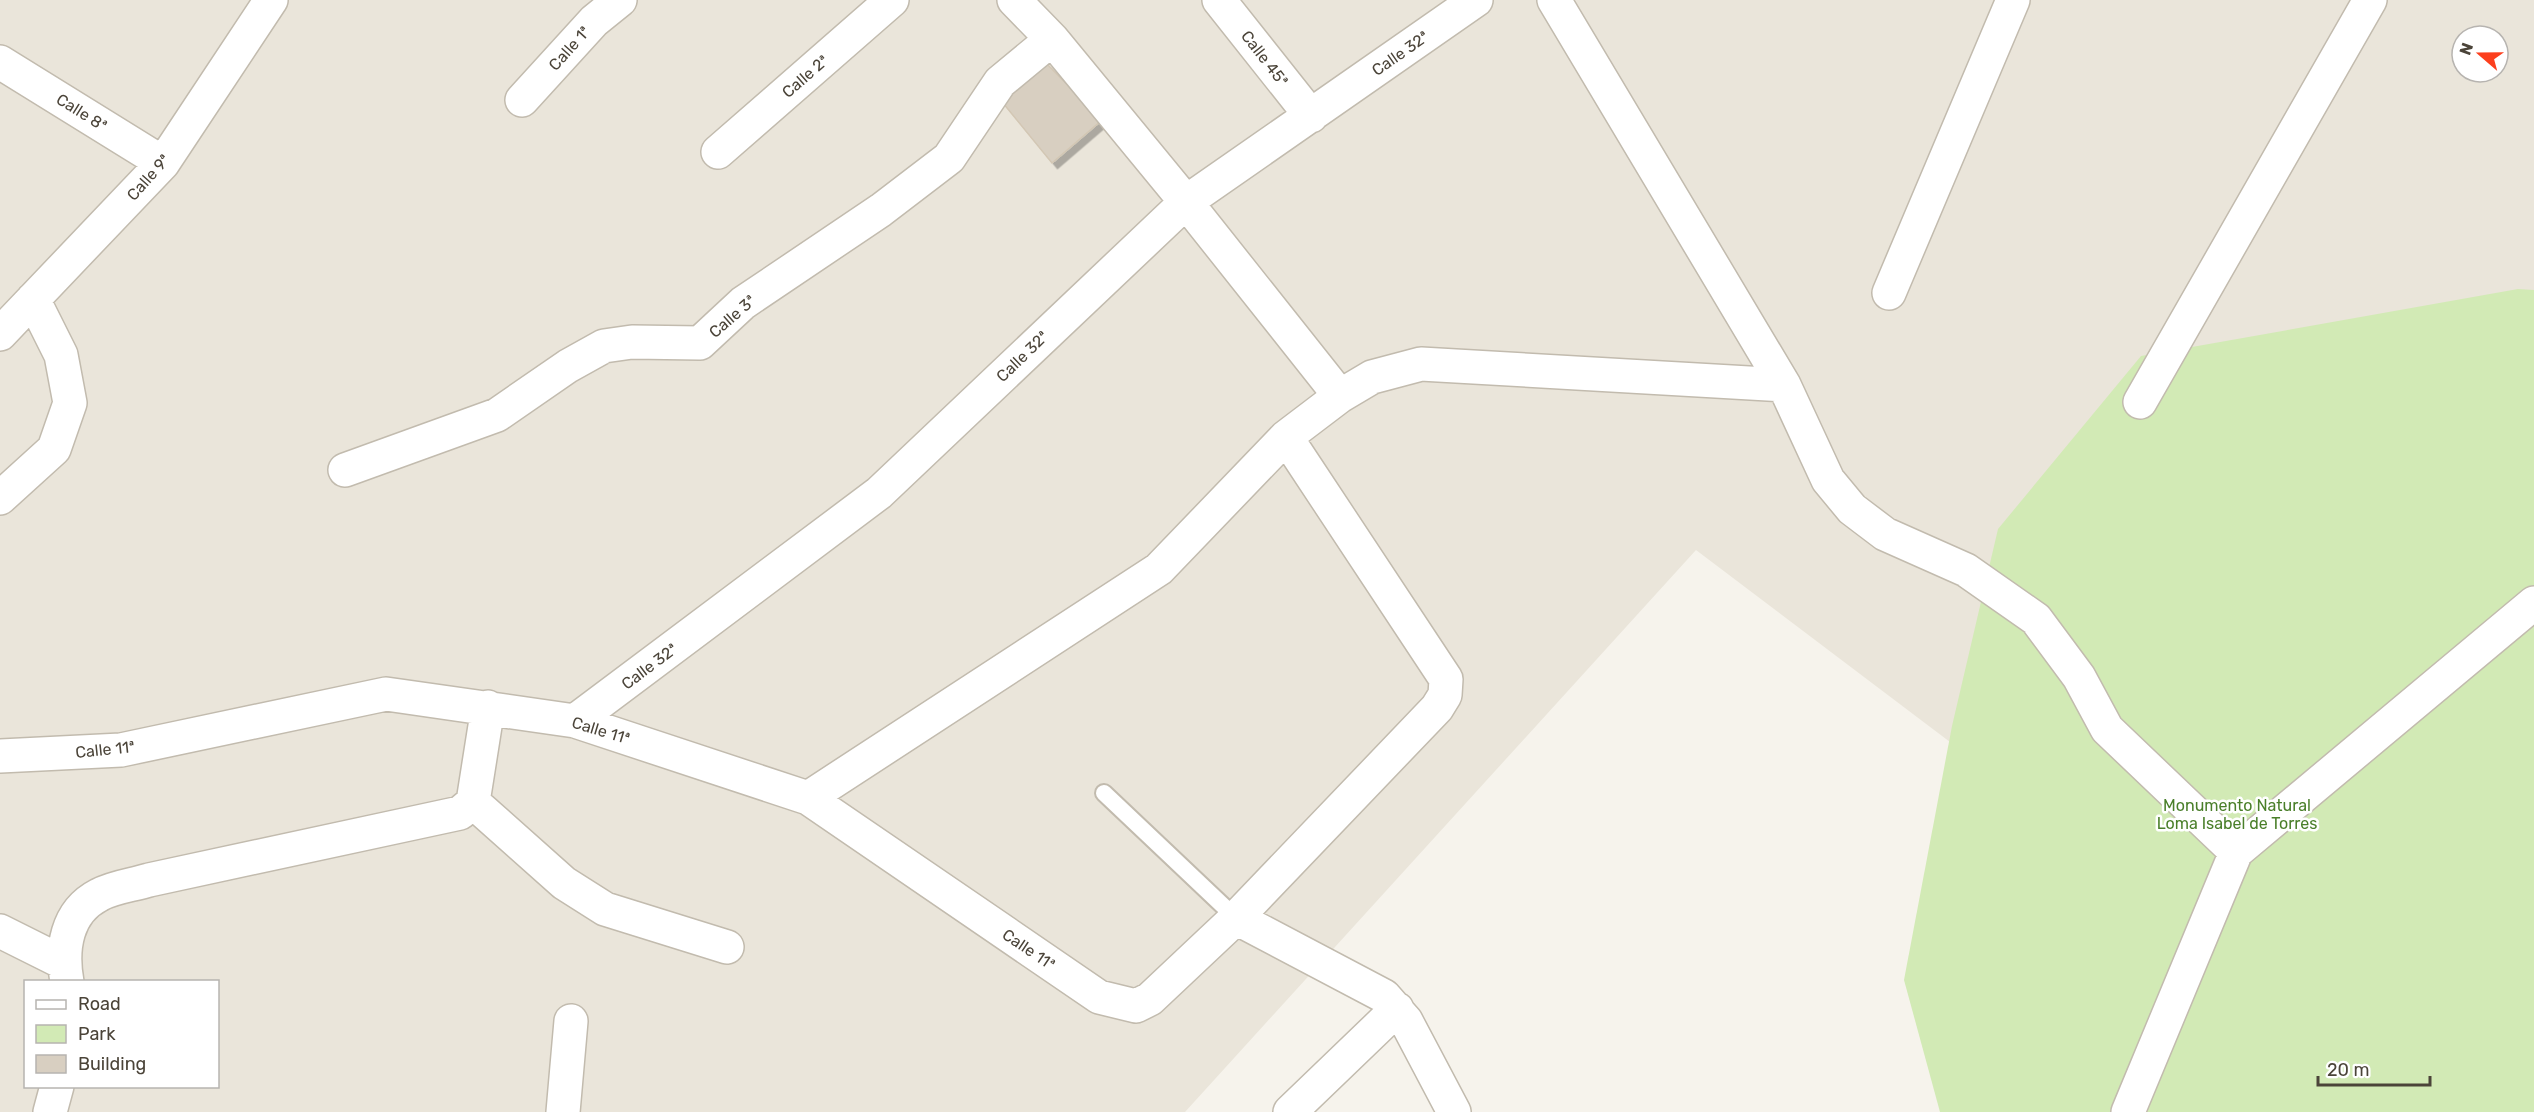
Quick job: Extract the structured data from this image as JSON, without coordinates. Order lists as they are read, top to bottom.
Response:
{
  "streets": {
    "street": [
      "Calle 1ª",
      "Calle 32ª",
      "Calle 45ª",
      "Calle 2ª",
      "Calle 8ª",
      "Calle 9ª",
      "Calle 3ª",
      "Calle 11ª"
    ]
  },
  "crossings": [
    ["Calle 32ª", "Calle 45ª"],
    ["Calle 32ª", "Calle 11ª"],
    ["Calle 8ª", "Calle 9ª"]
  ],
  "parks": ["Monumento Natural Loma Isabel de Torres"],
  "legend": ["Road", "Park", "Building"],
  "scale_bar": "20 m",
  "north": "left"
}
